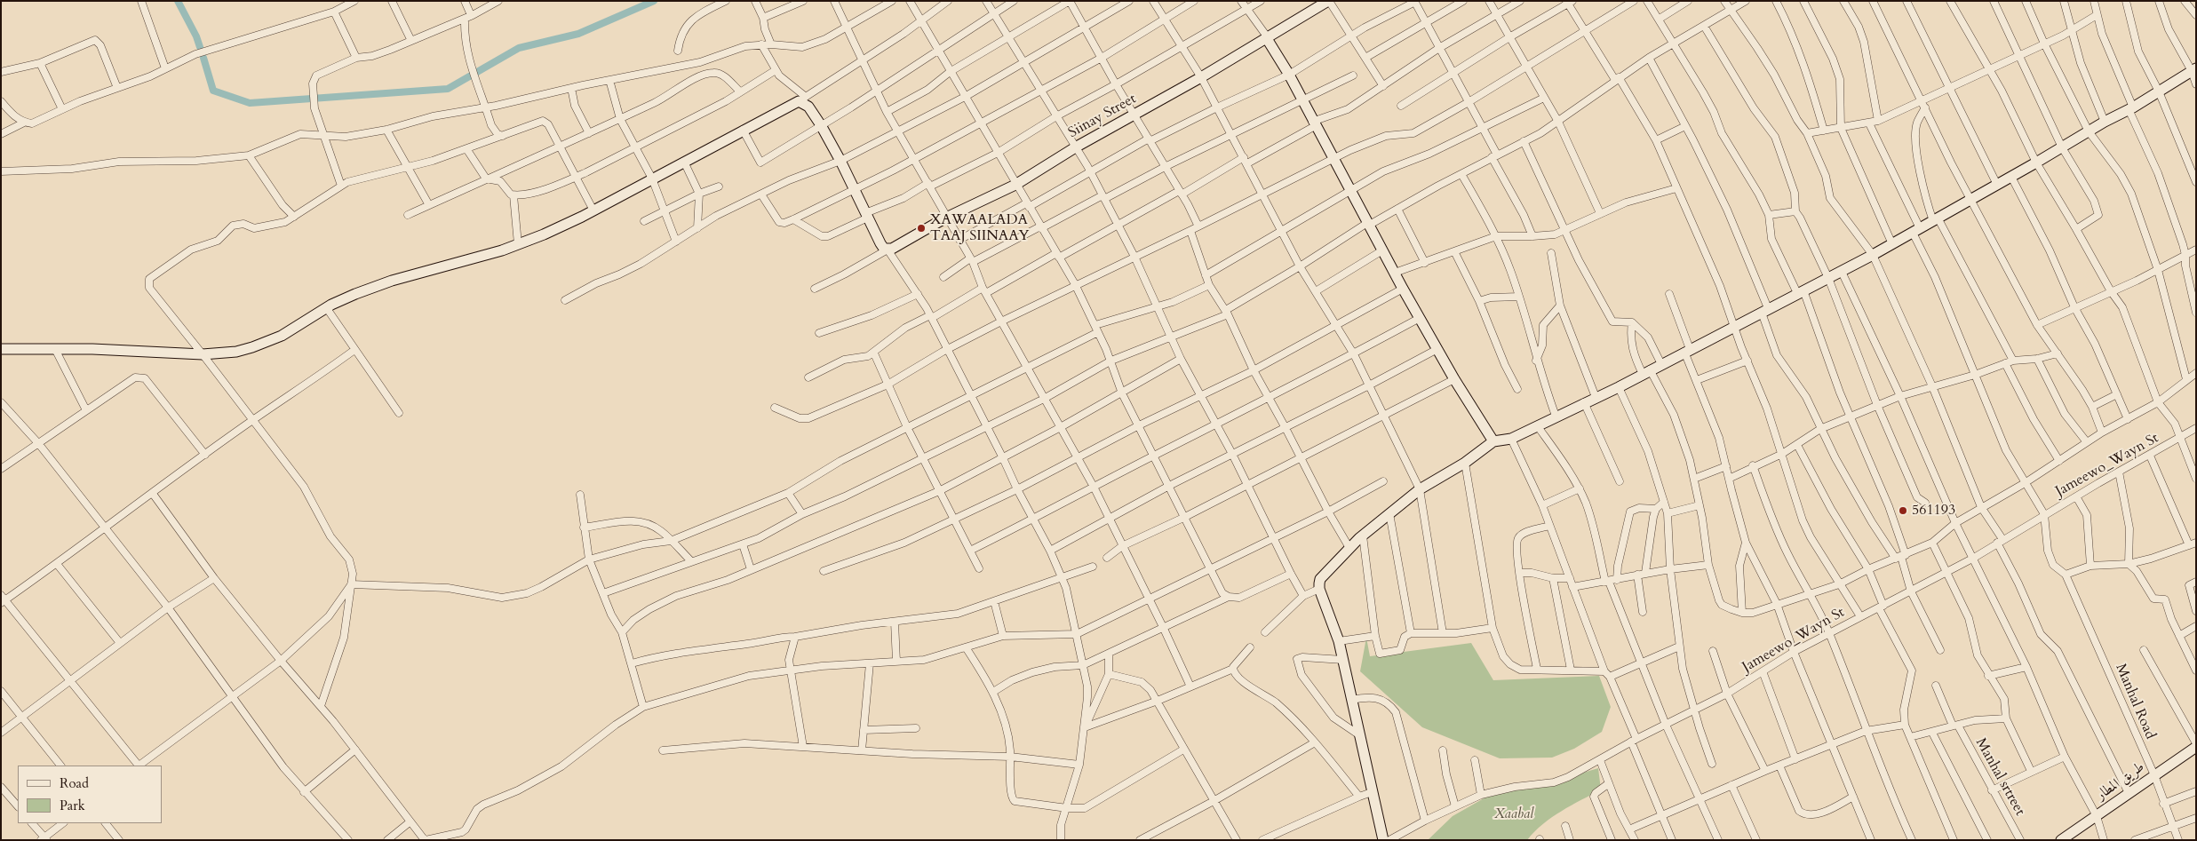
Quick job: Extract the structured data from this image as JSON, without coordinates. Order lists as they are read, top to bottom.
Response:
{
  "streets": {
    "street": [
      "Siinay Street",
      "Jameewo_Wayn St",
      "Manhal Road",
      "Manhal srtreet",
      "طريق المطار"
    ]
  },
  "crossings": [
    ["Jameewo_Wayn St", "Manhal Road"],
    ["Manhal Road", "طريق المطار"]
  ],
  "parks": ["Xaabal"],
  "places": ["XAWAALADA TAAJ SIINAAY", "561193"],
  "legend": ["Road", "Park"]
}
